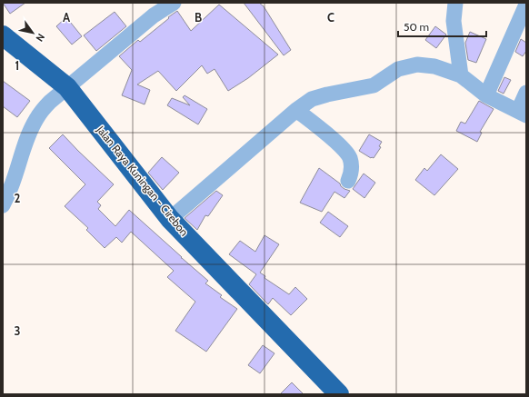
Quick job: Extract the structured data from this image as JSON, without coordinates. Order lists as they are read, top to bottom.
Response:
{
  "streets": {
    "highway": ["Jalan Raya Kuningan - Cirebon"]
  },
  "scale_bar": "50 m",
  "north": "bottom right",
  "grid": {
    "columns": ["A", "B", "C"],
    "rows": ["1", "2", "3"]
  }
}
